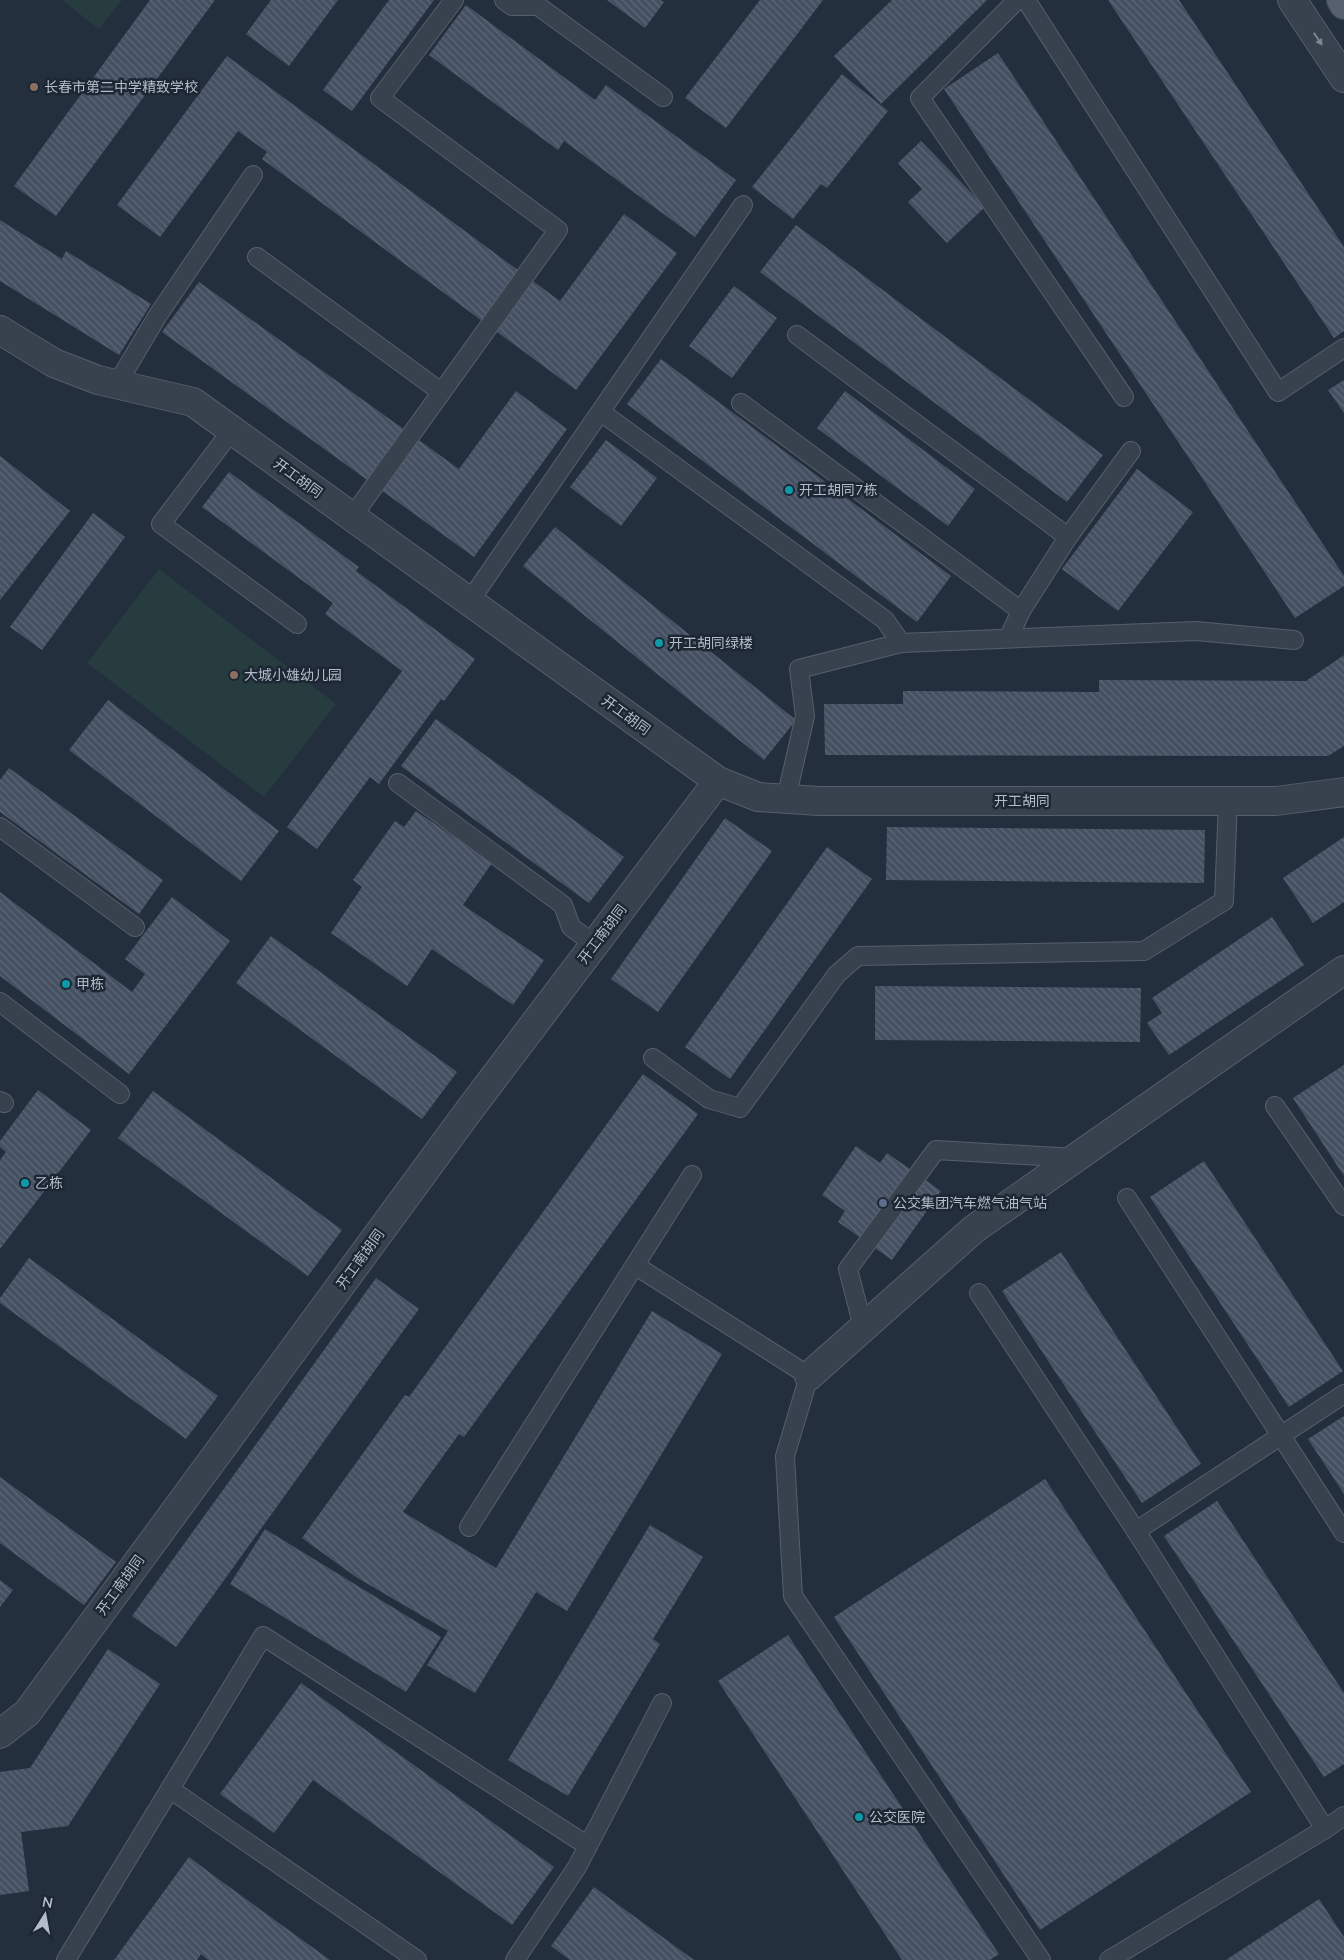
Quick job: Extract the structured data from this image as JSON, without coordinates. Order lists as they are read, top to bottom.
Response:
{
  "streets": {
    "street": ["开工胡同", "开工南胡同"]
  },
  "crossings": [
    ["开工胡同", "开工南胡同"]
  ],
  "places": [
    "长春市第二中学精致学校",
    "开工胡同7栋",
    "开工胡同绿楼",
    "大城小雄幼儿园",
    "甲栋",
    "乙栋",
    "公交集团汽车燃气油气站",
    "公交医院"
  ],
  "north": "top"
}
